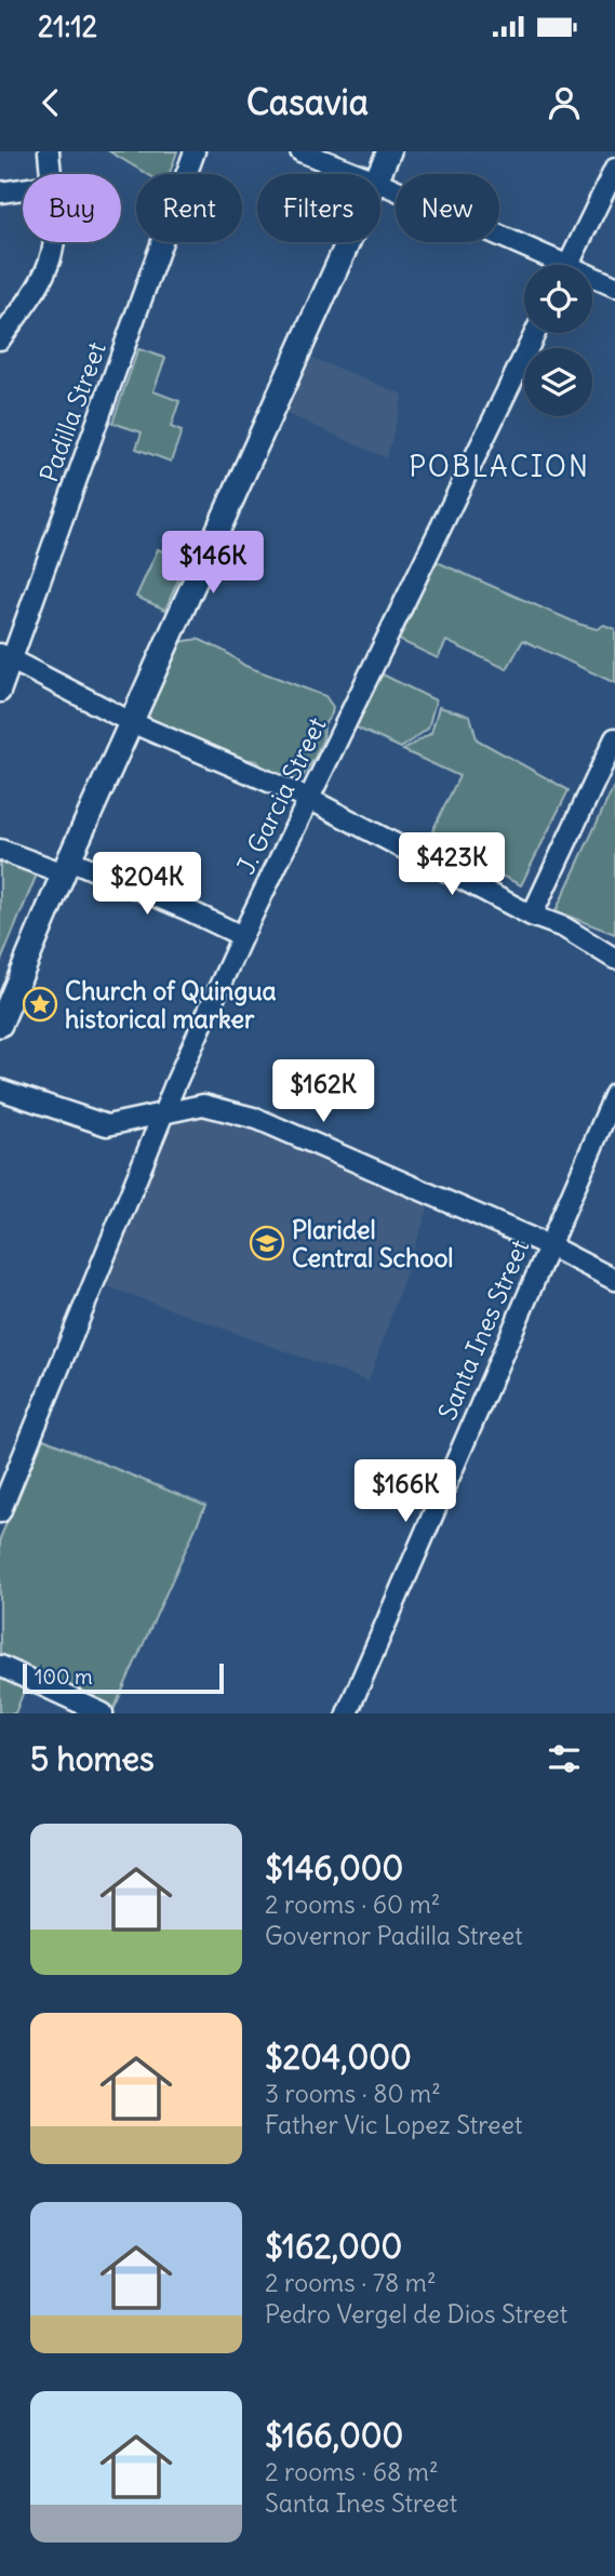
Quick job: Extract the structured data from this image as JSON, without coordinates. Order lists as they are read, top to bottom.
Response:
{
  "streets": {
    "street": ["Padilla Street", "J. Garcia Street", "Santa Ines Street"]
  },
  "districts": ["POBLACION"],
  "places": {
    "place": ["Church of Quingua historical marker"],
    "school or university": ["Plaridel Central School"]
  },
  "scale_bar": "100 m",
  "page": {
    "status": "21:12",
    "header": "Casavia",
    "chip": [
      "Buy",
      "Rent",
      "Filters",
      "New"
    ],
    "price": [
      "$146K",
      "$423K",
      "$204K",
      "$162K",
      "$166K"
    ],
    "scale": "100 m",
    "heading": "5 homes",
    "list": [
      {
        "name": "$146,000",
        "note": "2 rooms · 60 m² · Governor Padilla Street"
      },
      {
        "name": "$204,000",
        "note": "3 rooms · 80 m² · Father Vic Lopez Street"
      },
      {
        "name": "$162,000",
        "note": "2 rooms · 78 m² · Pedro Vergel de Dios Street"
      },
      {
        "name": "$166,000",
        "note": "2 rooms · 68 m² · Santa Ines Street"
      }
    ]
  }
}
